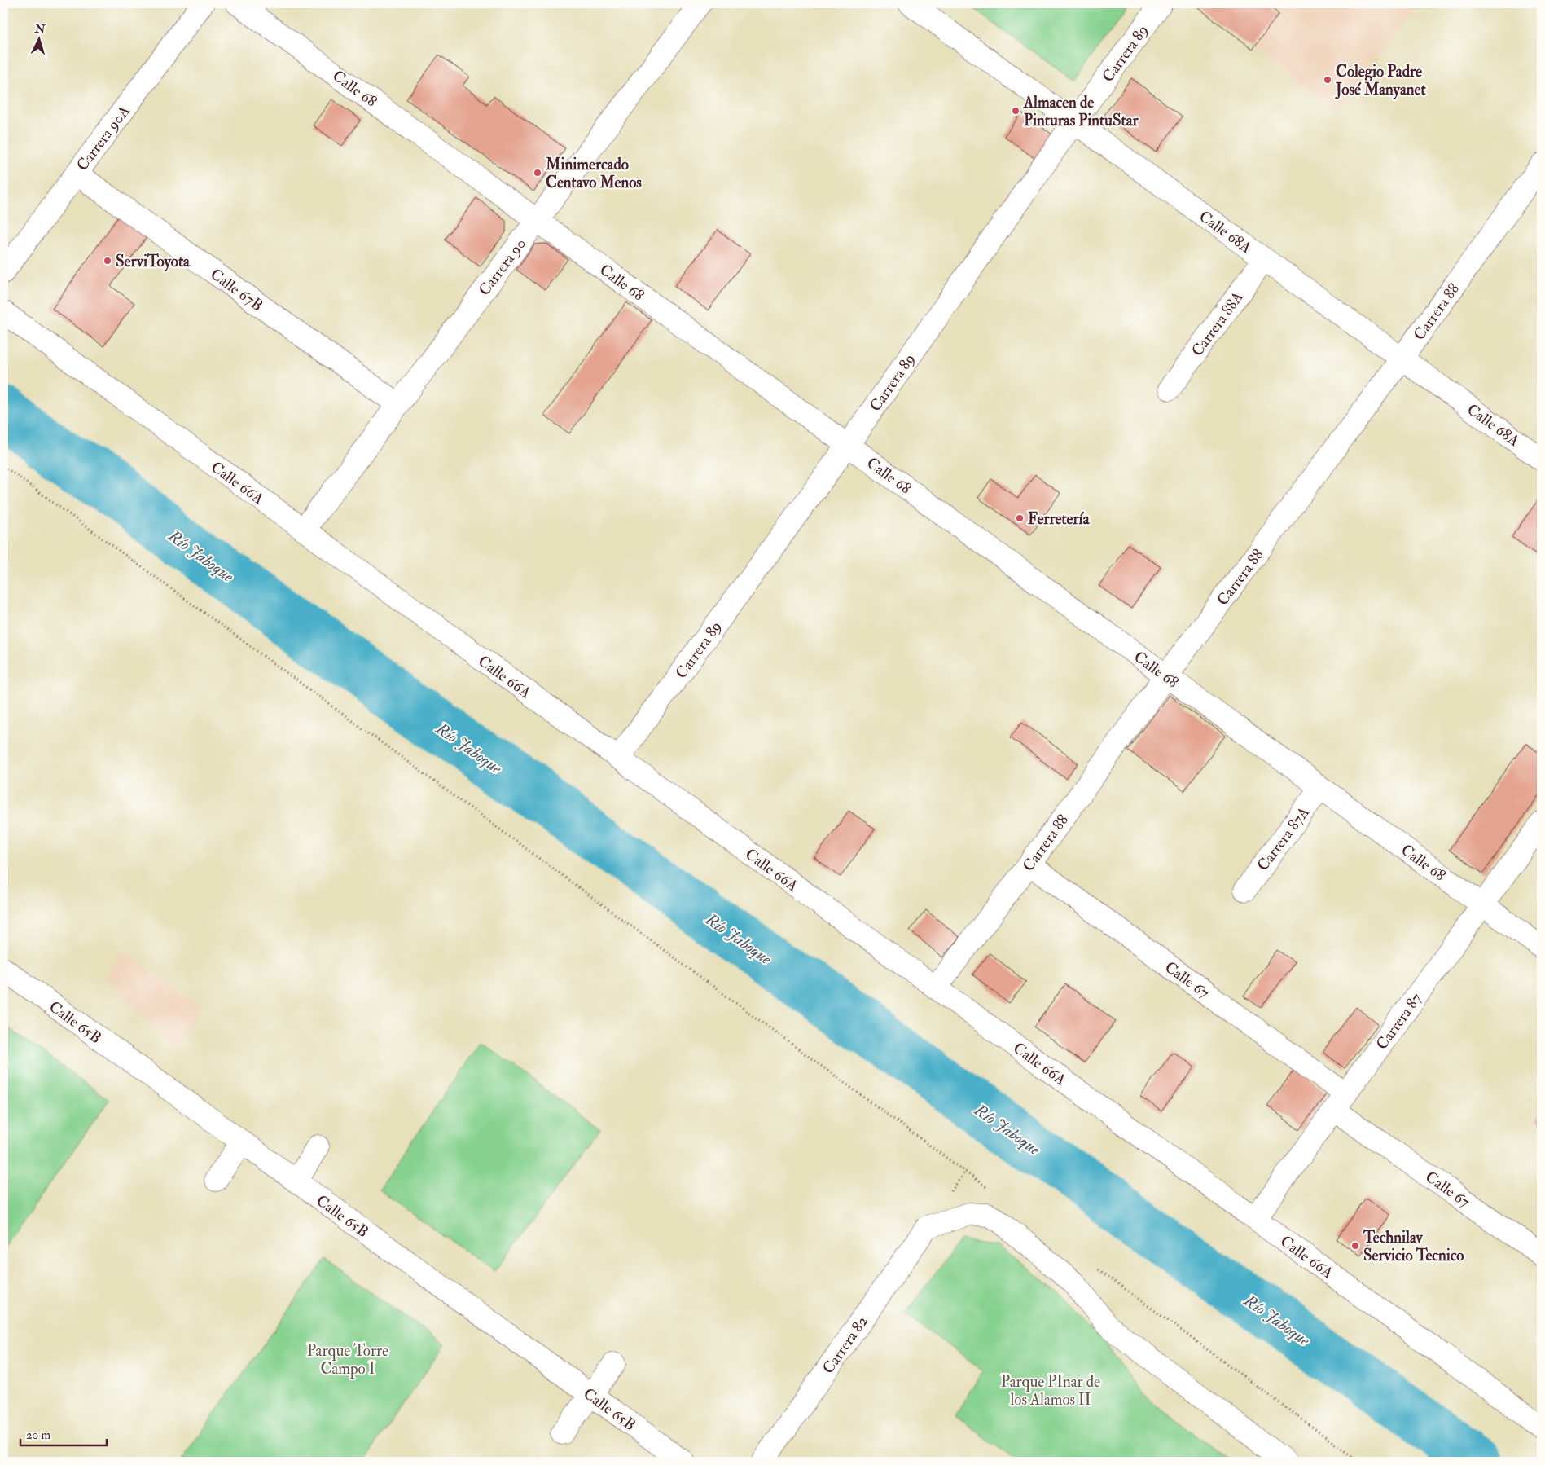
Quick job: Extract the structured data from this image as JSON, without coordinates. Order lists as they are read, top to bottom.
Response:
{
  "streets": {
    "street": [
      "Carrera 89",
      "Calle 68",
      "Carrera 90A",
      "Calle 68A",
      "Carrera 90",
      "Calle 67B",
      "Carrera 88",
      "Carrera 88A",
      "Calle 66A",
      "Carrera 87A",
      "Calle 67",
      "Carrera 87",
      "Calle 65B",
      "Carrera 82"
    ]
  },
  "crossings": [
    ["Carrera 89", "Calle 68"],
    ["Carrera 89", "Calle 68A"],
    ["Carrera 89", "Calle 66A"],
    ["Calle 68", "Carrera 90"],
    ["Calle 68", "Carrera 88"],
    ["Calle 68", "Carrera 87A"],
    ["Calle 68", "Carrera 87"],
    ["Carrera 90A", "Calle 67B"],
    ["Calle 68A", "Carrera 88"],
    ["Calle 68A", "Carrera 88A"],
    ["Carrera 90", "Calle 67B"],
    ["Carrera 90", "Calle 66A"],
    ["Carrera 88", "Calle 66A"],
    ["Carrera 88", "Calle 67"],
    ["Calle 66A", "Carrera 87"],
    ["Calle 67", "Carrera 87"]
  ],
  "water": ["Río Jaboque"],
  "parks": ["Parque Torre Campo I", "Parque PInar de los Alamos II"],
  "places": [
    "Colegio Padre José Manyanet",
    "Almacen de Pinturas PintuStar",
    "Minimercado Centavo Menos",
    "ServiToyota",
    "Ferretería",
    "Technilav Servicio Tecnico"
  ],
  "scale_bar": "20 m",
  "north": "top"
}
